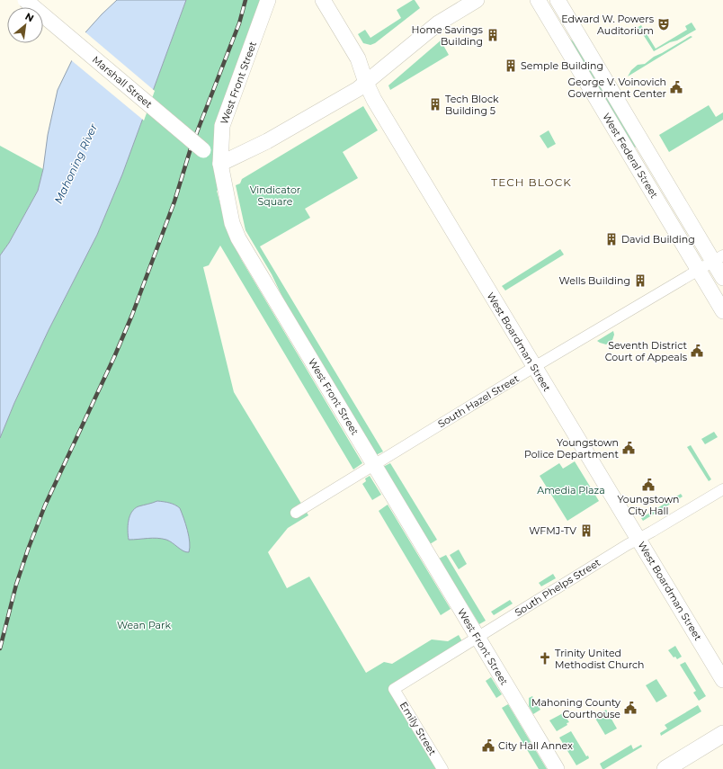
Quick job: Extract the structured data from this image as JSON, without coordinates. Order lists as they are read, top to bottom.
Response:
{
  "streets": {
    "street": [
      "Marshall Street",
      "West Front Street",
      "West Federal Street",
      "West Boardman Street",
      "South Hazel Street",
      "South Phelps Street",
      "Emily Street"
    ]
  },
  "crossings": [
    ["Marshall Street", "West Front Street"],
    ["West Front Street", "South Hazel Street"],
    ["West Front Street", "South Phelps Street"],
    ["West Federal Street", "South Hazel Street"],
    ["West Boardman Street", "South Hazel Street"],
    ["West Boardman Street", "South Phelps Street"],
    ["South Phelps Street", "Emily Street"]
  ],
  "districts": ["TECH BLOCK"],
  "water": ["Mahoning River"],
  "parks": ["Vindicator Square", "Amedia Plaza", "Wean Park"],
  "places": {
    "theatre": ["Edward W. Powers Auditorium"],
    "building": [
      "Home Savings Building",
      "Semple Building",
      "Tech Block Building 5",
      "David Building",
      "Wells Building",
      "WFMJ-TV"
    ],
    "public building": [
      "George V. Voinovich Government Center",
      "Seventh District Court of Appeals",
      "Youngstown Police Department",
      "Youngstown City Hall",
      "Mahoning County Courthouse",
      "City Hall Annex"
    ],
    "church": ["Trinity United Methodist Church"]
  },
  "north": "top right"
}
